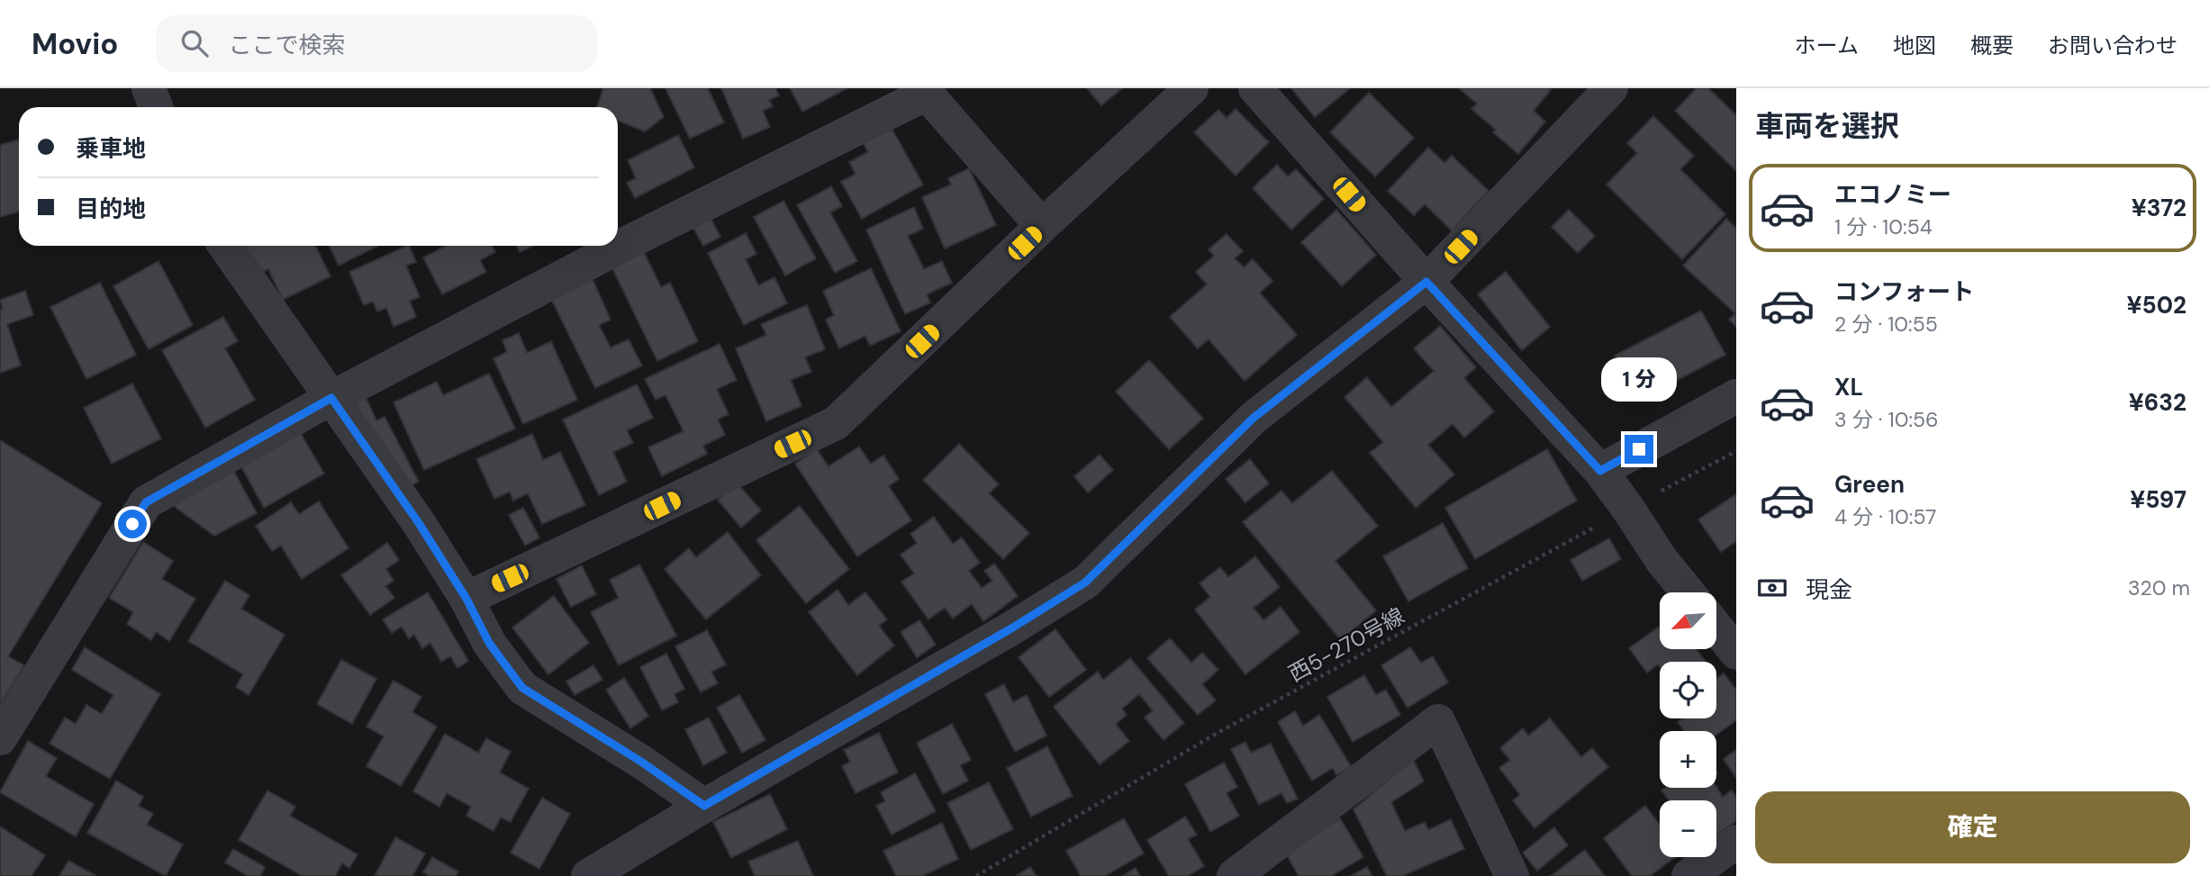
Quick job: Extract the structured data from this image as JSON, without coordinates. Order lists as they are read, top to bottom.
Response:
{
  "streets": {
    "path": ["西5-270号線"]
  },
  "north": "bottom left",
  "page": {
    "header": "Movio",
    "search": "ここで検索",
    "nav": [
      "ホーム",
      "地図",
      "概要",
      "お問い合わせ"
    ],
    "heading": "車両を選択",
    "banner": ["乗車地", "目的地"],
    "list": [
      {
        "name": "エコノミー",
        "note": "1 分 · 10:54",
        "value": "¥372"
      },
      {
        "name": "コンフォート",
        "note": "2 分 · 10:55",
        "value": "¥502"
      },
      {
        "name": "XL",
        "note": "3 分 · 10:56",
        "value": "¥632"
      },
      {
        "name": "Green",
        "note": "4 分 · 10:57",
        "value": "¥597"
      }
    ],
    "bubble": "1 分",
    "pay": ["現金", "320 m"],
    "map_buttons": ["+", "−"],
    "buttons": "確定"
  }
}
